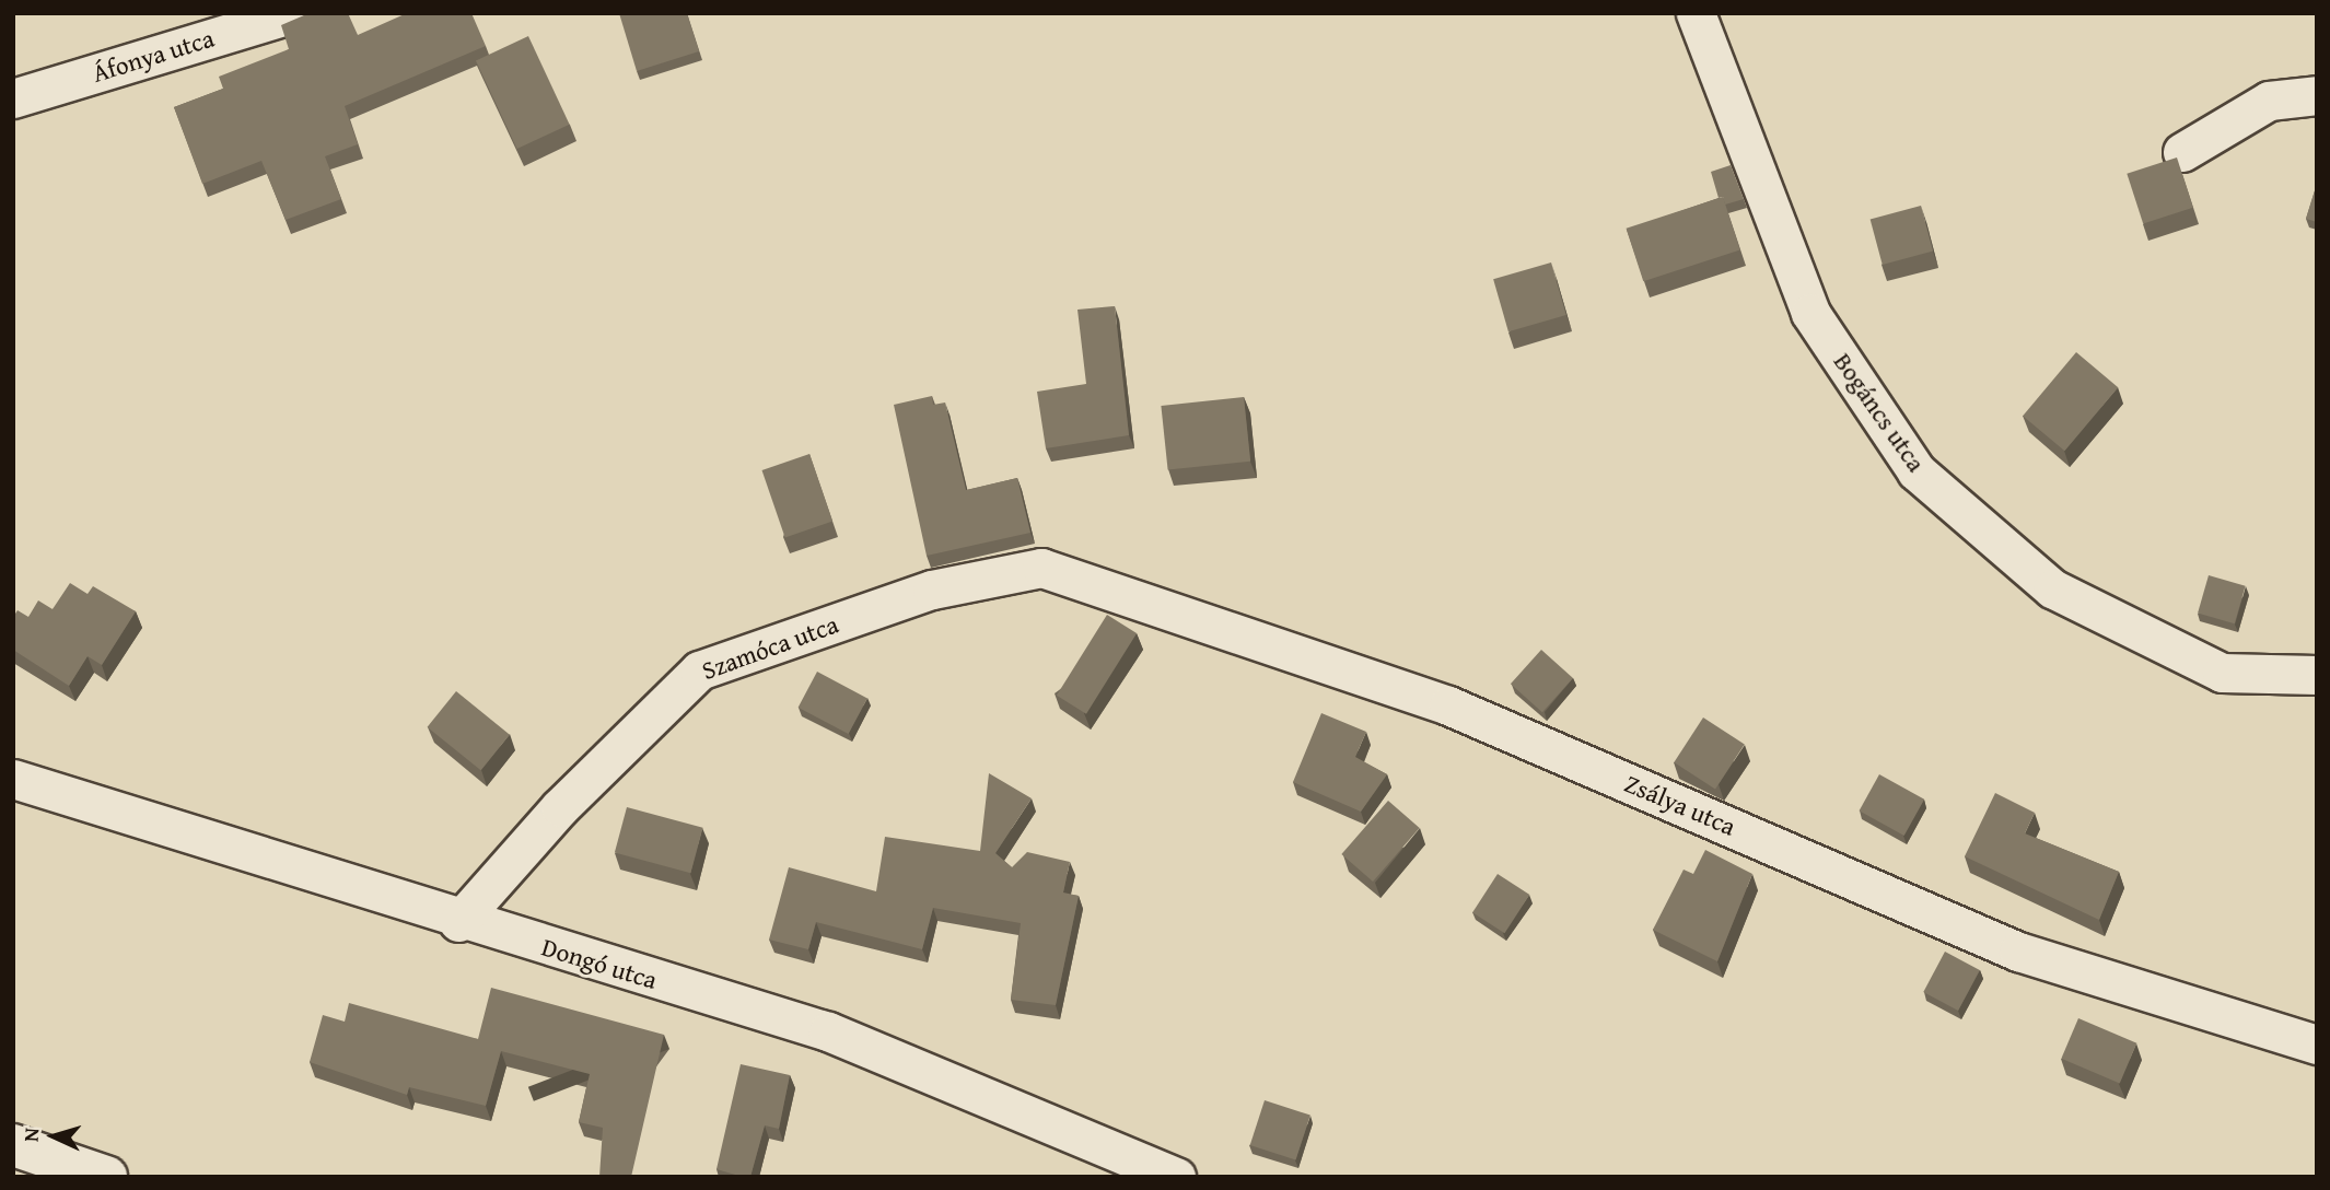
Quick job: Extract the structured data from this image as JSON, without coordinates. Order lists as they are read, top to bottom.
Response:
{
  "streets": {
    "street": [
      "Áfonya utca",
      "Bogáncs utca",
      "Szamóca utca",
      "Zsálya utca",
      "Dongó utca"
    ]
  },
  "crossings": [
    ["Szamóca utca", "Zsálya utca"],
    ["Szamóca utca", "Dongó utca"]
  ],
  "north": "left"
}
